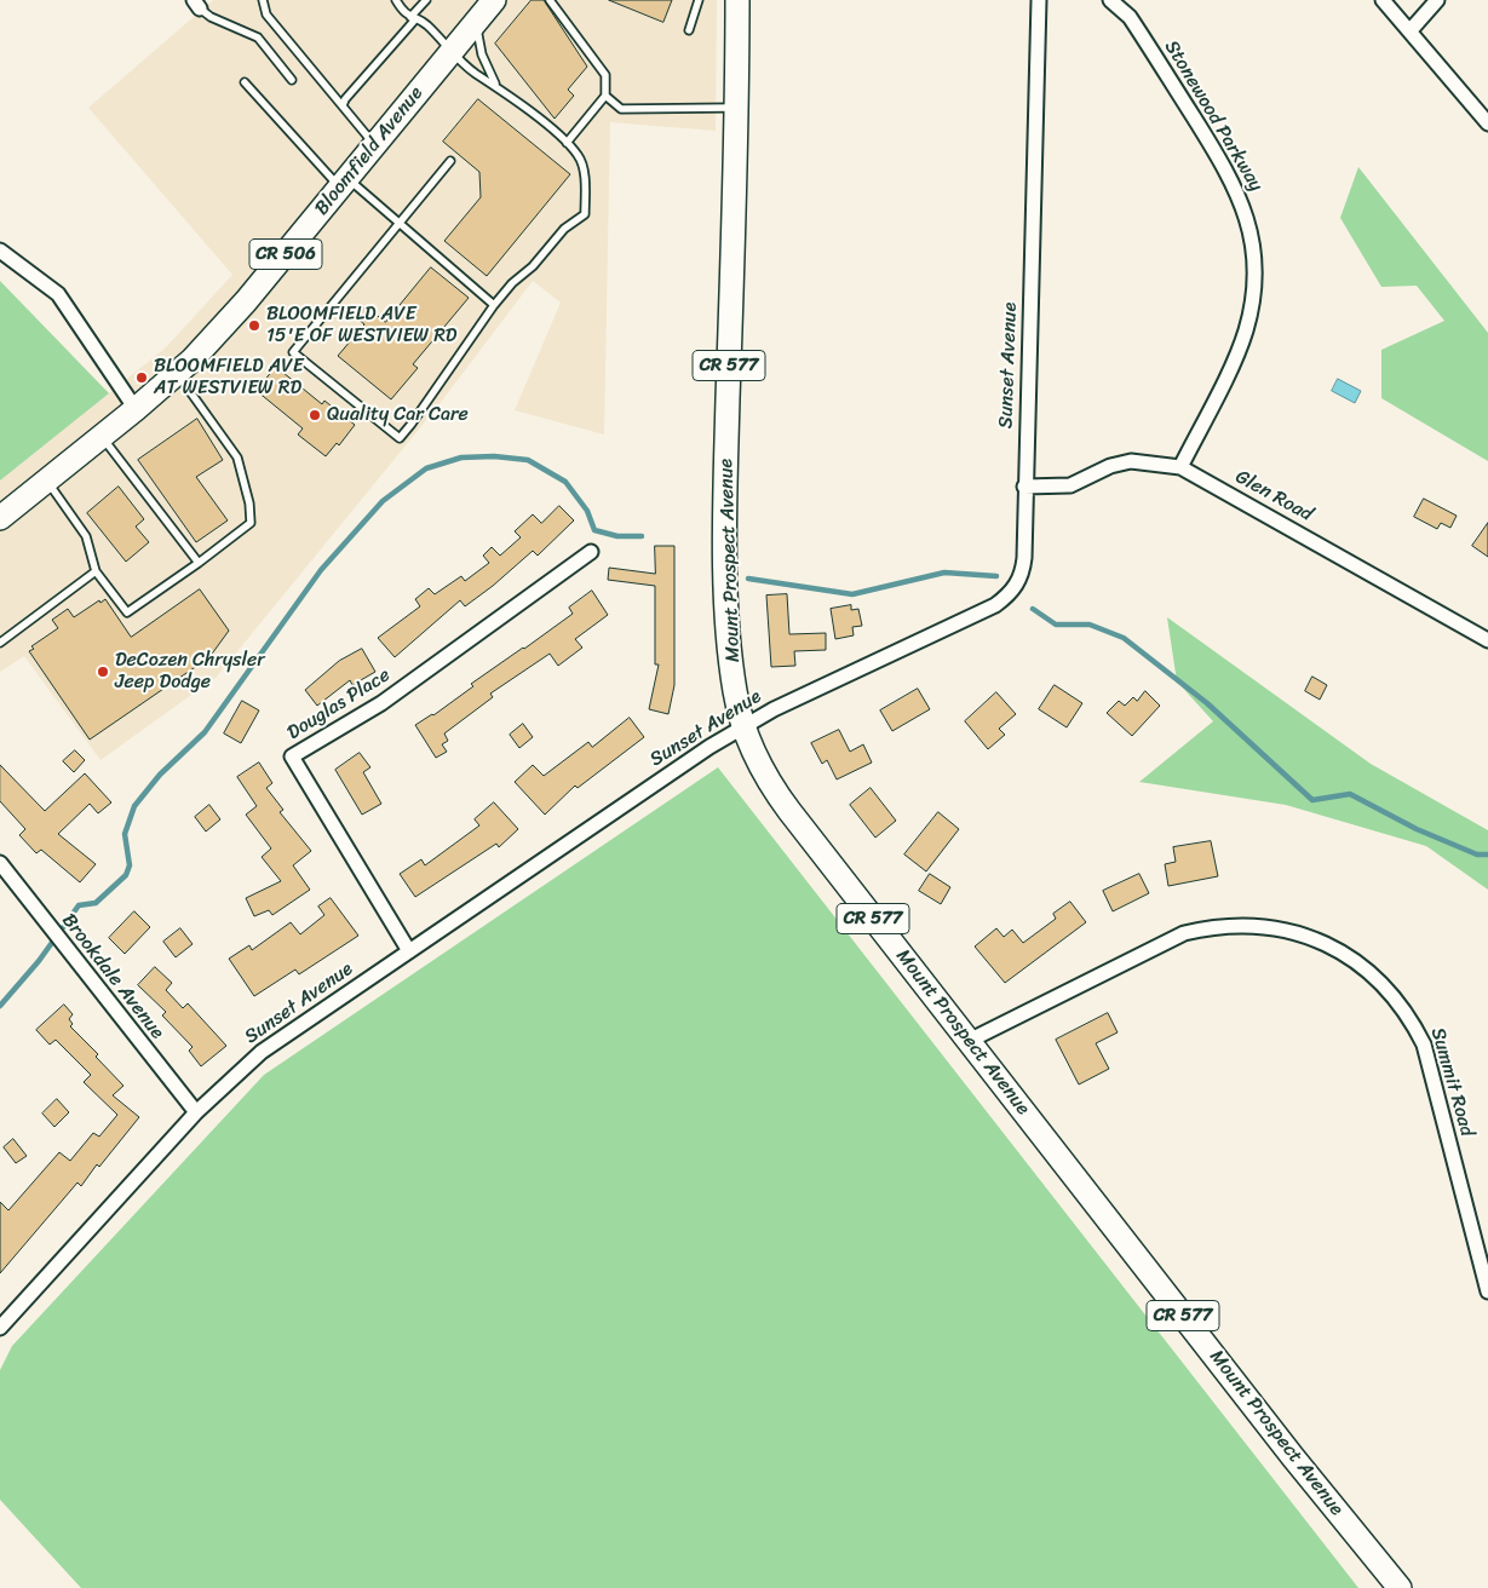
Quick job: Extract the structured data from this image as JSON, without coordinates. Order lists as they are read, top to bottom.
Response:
{
  "streets": {
    "main road": [
      "Bloomfield Avenue",
      "CR 506",
      "CR 577",
      "Mount Prospect Avenue"
    ],
    "street": [
      "Stonewood Parkway",
      "Sunset Avenue",
      "Glen Road",
      "Douglas Place",
      "Brookdale Avenue",
      "Summit Road"
    ]
  },
  "crossings": [
    ["Stonewood Parkway", "Glen Road"],
    ["Sunset Avenue", "Glen Road"],
    ["Sunset Avenue", "Mount Prospect Avenue"],
    ["Sunset Avenue", "Douglas Place"],
    ["Sunset Avenue", "Brookdale Avenue"],
    ["Mount Prospect Avenue", "Summit Road"]
  ],
  "places": [
    "BLOOMFIELD AVE 15'E OF WESTVIEW RD",
    "BLOOMFIELD AVE AT WESTVIEW RD",
    "Quality Car Care",
    "DeCozen Chrysler Jeep Dodge"
  ]
}
